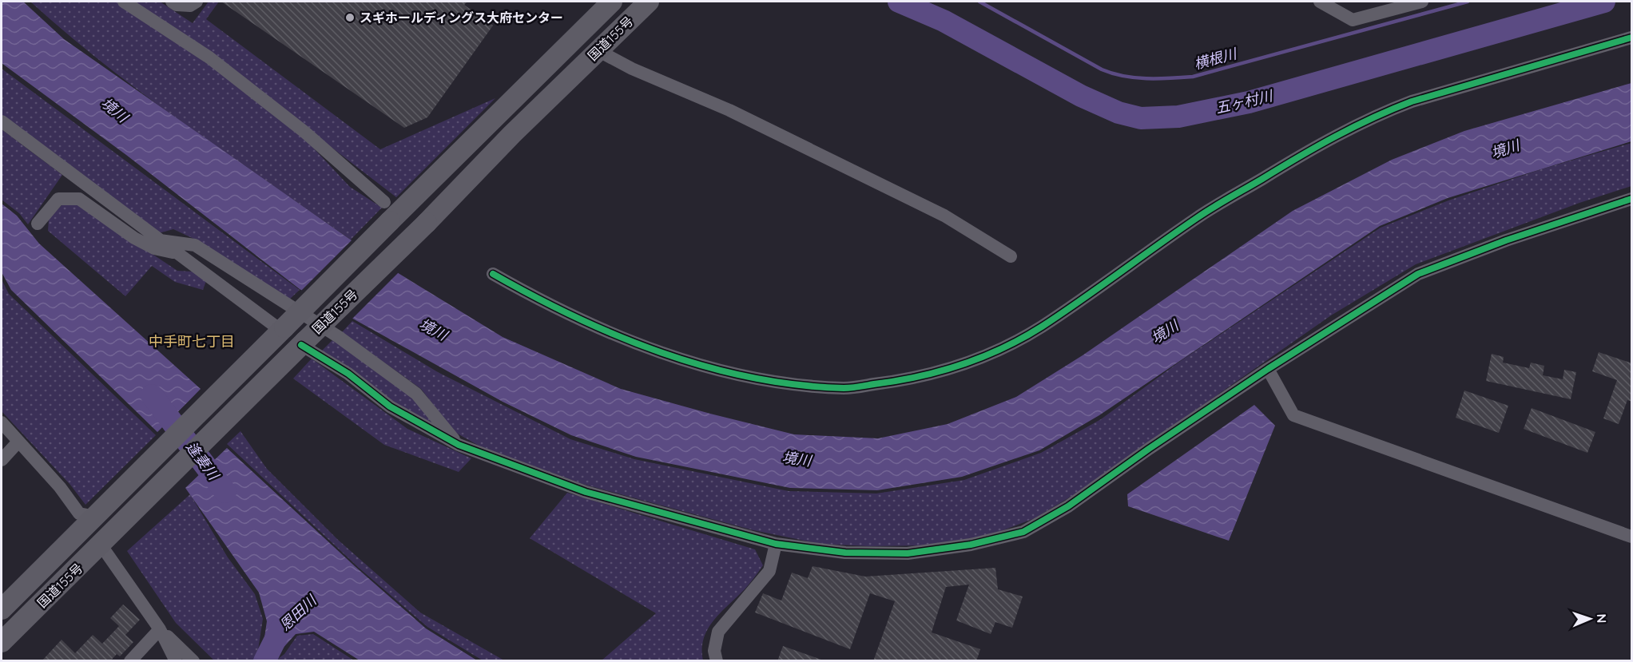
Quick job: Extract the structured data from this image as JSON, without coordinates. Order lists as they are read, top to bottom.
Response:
{
  "streets": {
    "highway": ["国道155号"]
  },
  "districts": ["中手町七丁目"],
  "water": [
    "横根川",
    "五ヶ村川",
    "境川",
    "逢妻川",
    "恩田川"
  ],
  "places": ["スギホールディングス大府センター"],
  "north": "right"
}
